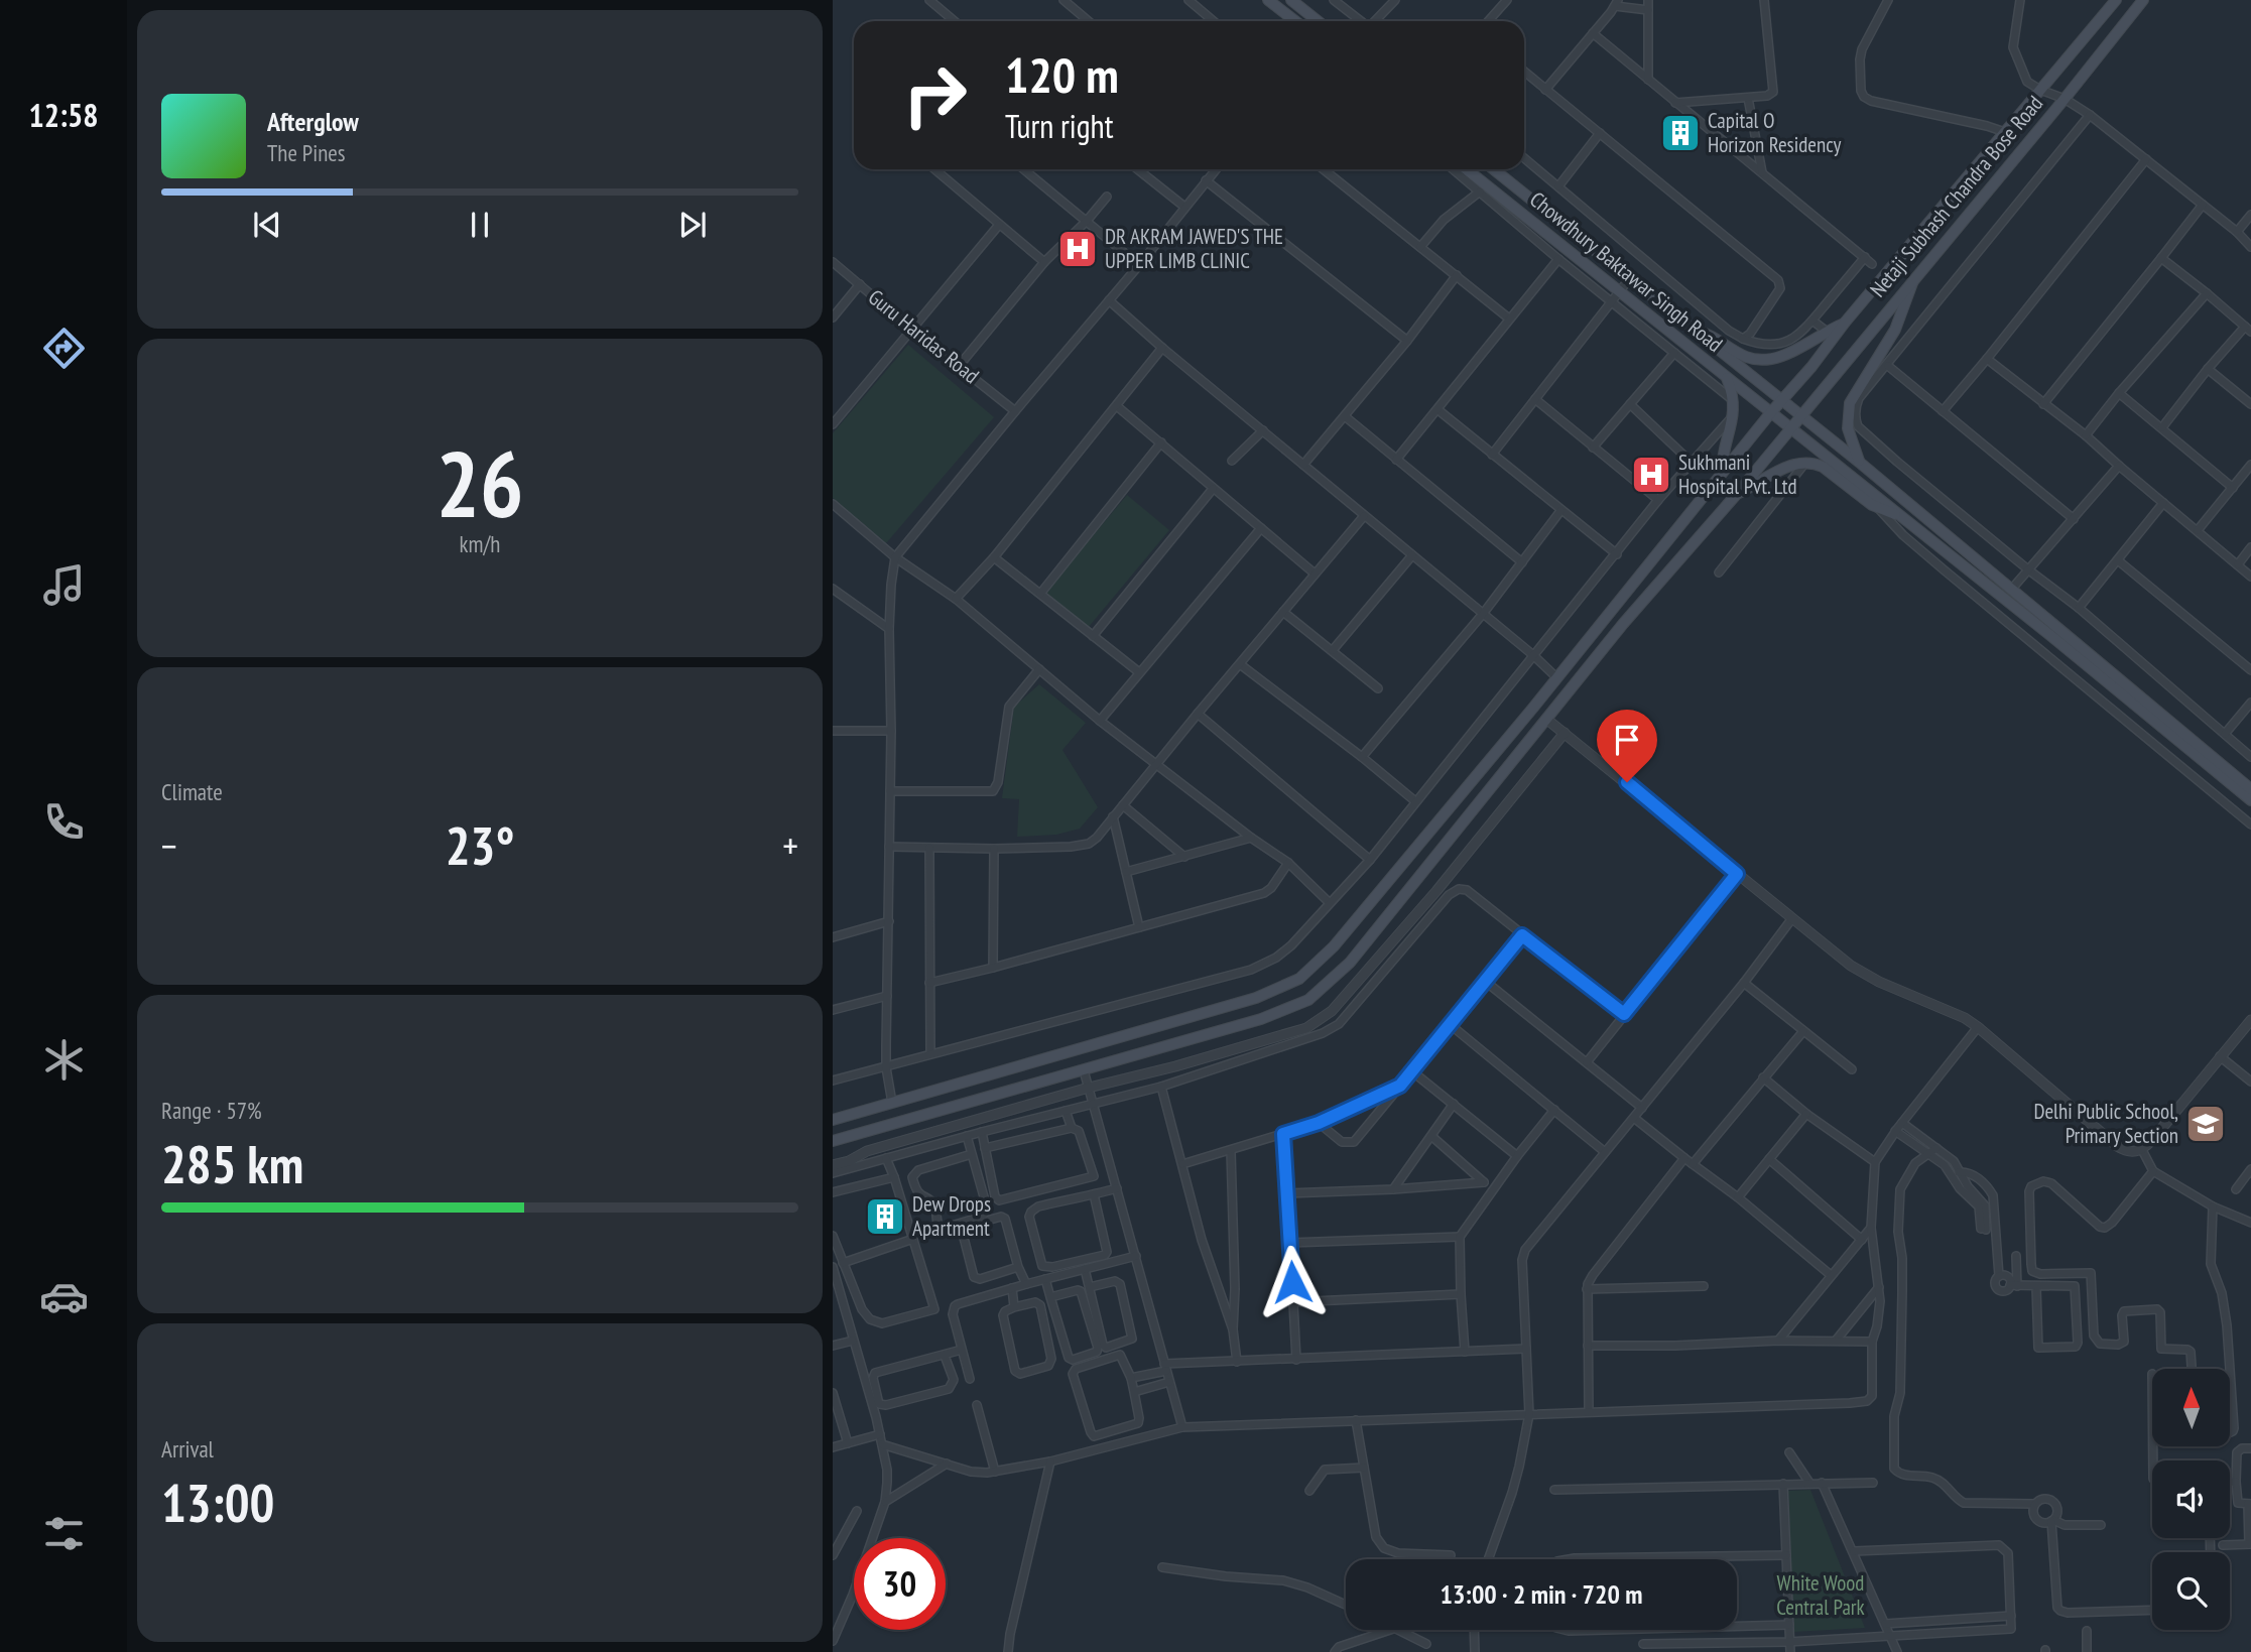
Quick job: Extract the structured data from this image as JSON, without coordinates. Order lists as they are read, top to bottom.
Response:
{
  "streets": {
    "main road": ["Netaji Subhash Chandra Bose Road", "Chowdhury Baktawar Singh Road"],
    "street": ["Guru Haridas Road"]
  },
  "crossings": [
    ["Netaji Subhash Chandra Bose Road", "Chowdhury Baktawar Singh Road"]
  ],
  "parks": ["White Wood Central Park"],
  "places": {
    "building": ["Capital O Horizon Residency", "Dew Drops Apartment"],
    "hospital": ["DR AKRAM JAWED'S THE UPPER LIMB CLINIC", "Sukhmani Hospital Pvt. Ltd"],
    "school or university": ["Delhi Public School, Primary Section"]
  },
  "north": "top",
  "page": {
    "tabs": "12:58",
    "turn": ["120 m", "Turn right"],
    "song": ["Afterglow", "The Pines"],
    "tile": [
      ["26", "km/h"],
      "Climate",
      ["Range · 57%", "285 km"],
      ["Arrival", "13:00"]
    ],
    "heat": ["−", "23°", "+"],
    "limit": "30",
    "trip": "13:00 · 2 min · 720 m"
  }
}
